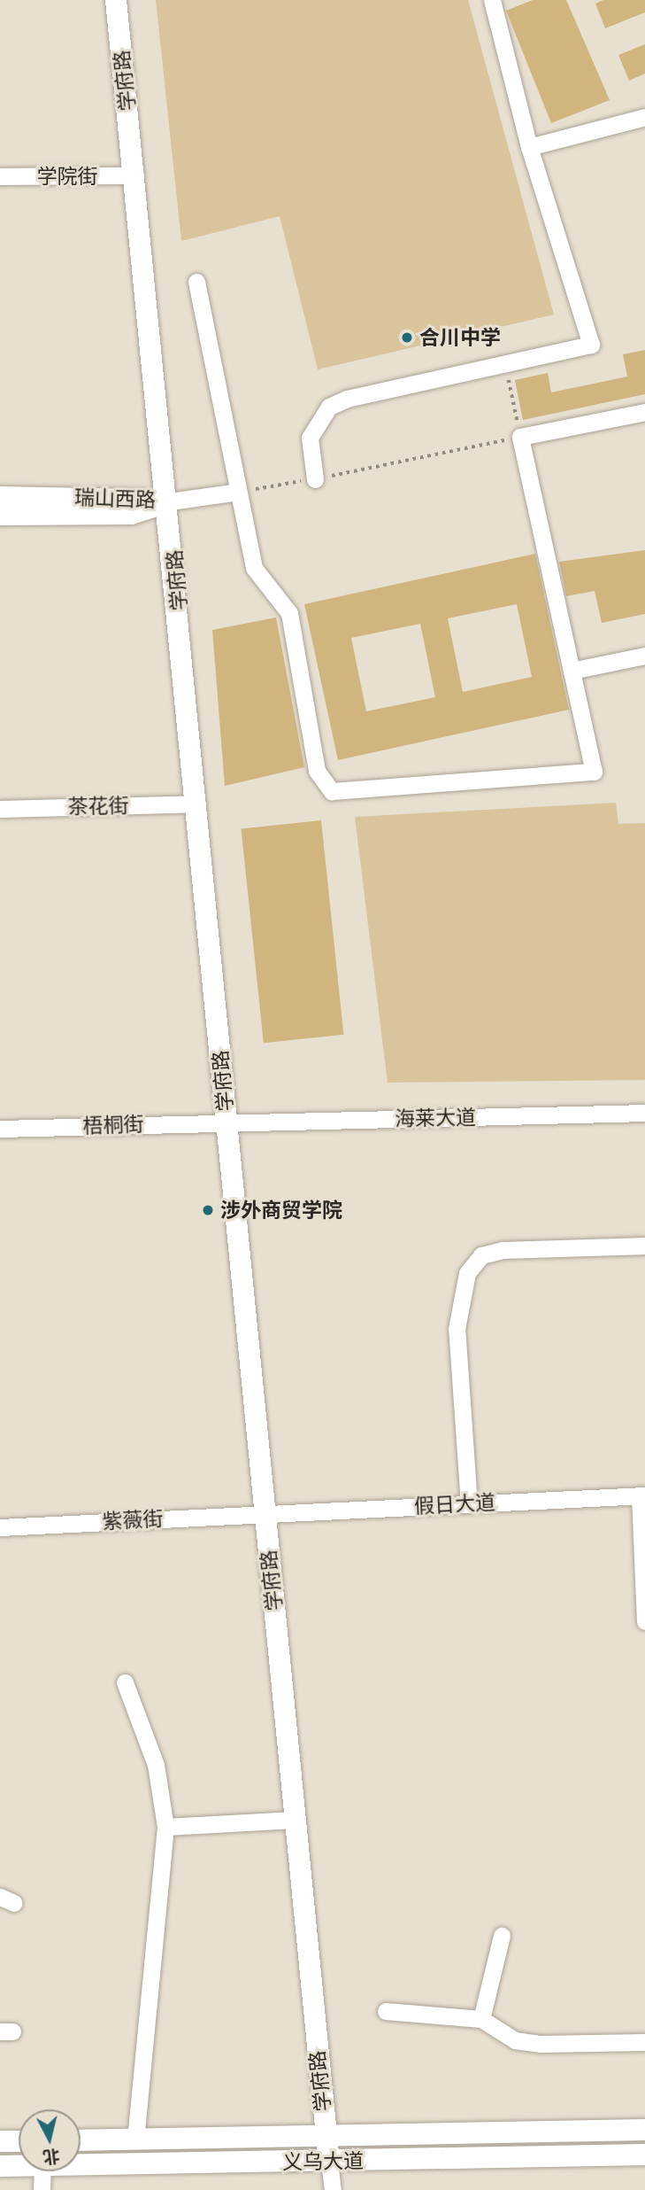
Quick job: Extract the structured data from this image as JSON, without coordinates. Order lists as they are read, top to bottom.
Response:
{
  "streets": {
    "main road": ["学府路", "瑞山西路", "义乌大道"],
    "street": [
      "学院街",
      "茶花街",
      "海莱大道",
      "梧桐街",
      "假日大道",
      "紫薇街"
    ]
  },
  "crossings": [
    ["学府路", "学院街"],
    ["学府路", "瑞山西路"],
    ["学府路", "茶花街"],
    ["学府路", "海莱大道"],
    ["学府路", "梧桐街"],
    ["学府路", "假日大道"],
    ["学府路", "紫薇街"],
    ["学府路", "义乌大道"],
    ["海莱大道", "梧桐街"],
    ["假日大道", "紫薇街"]
  ],
  "places": ["合川中学", "涉外商贸学院"],
  "north": "bottom"
}
